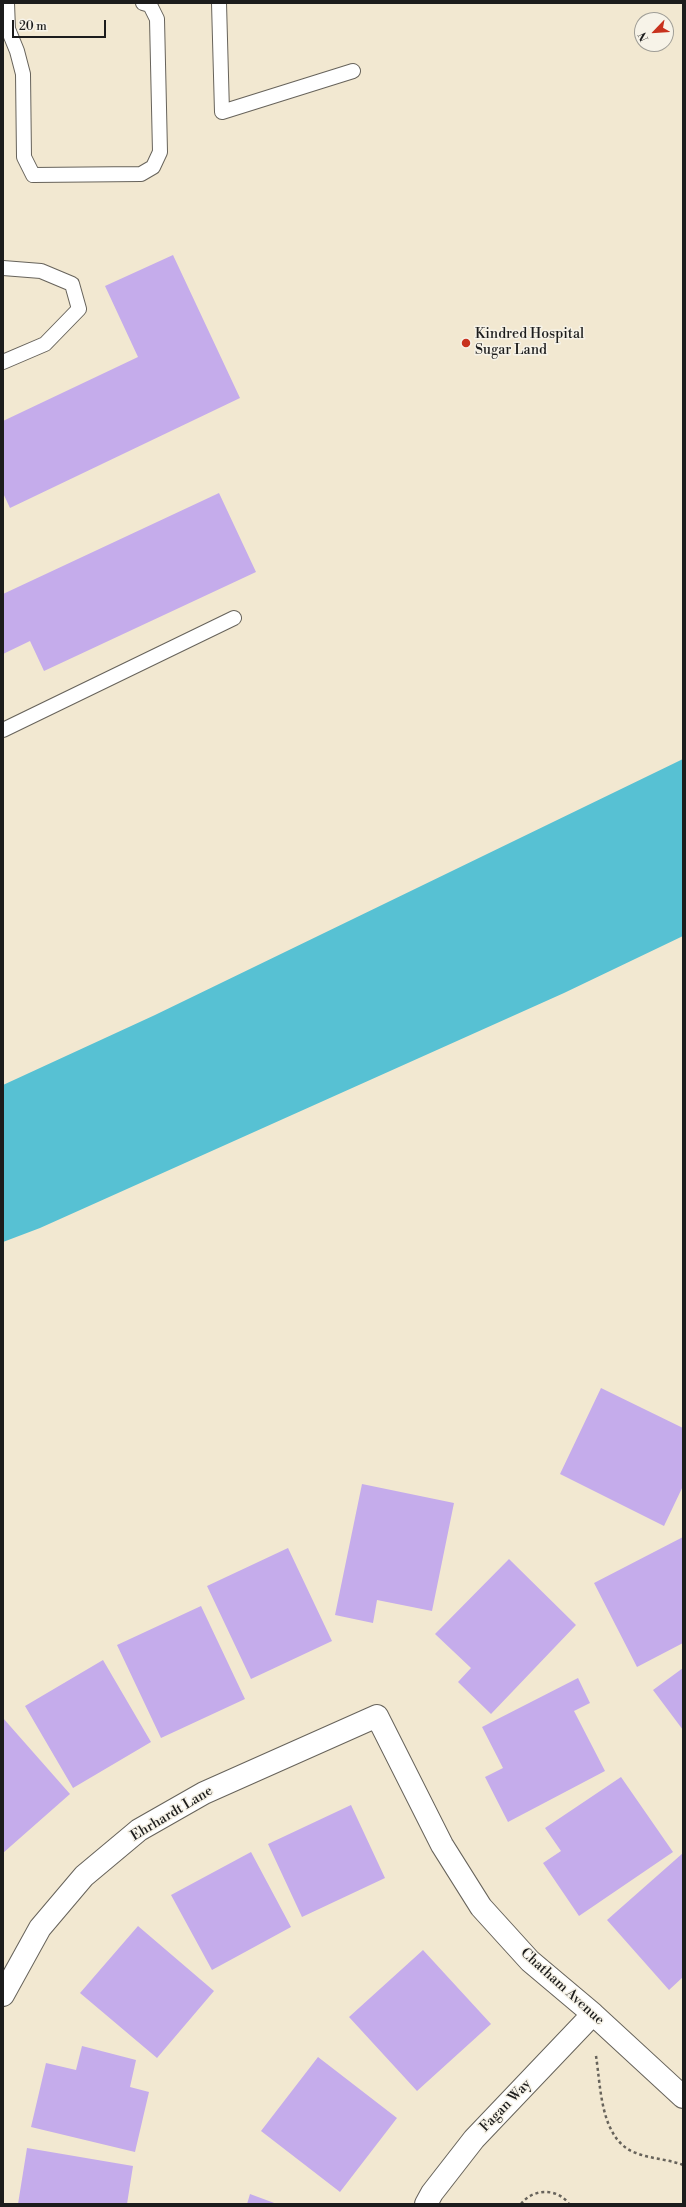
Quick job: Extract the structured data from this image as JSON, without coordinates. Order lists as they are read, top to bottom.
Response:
{
  "streets": {
    "street": ["Ehrhardt Lane", "Chatham Avenue", "Fagan Way"]
  },
  "crossings": [
    ["Ehrhardt Lane", "Chatham Avenue"],
    ["Chatham Avenue", "Fagan Way"]
  ],
  "places": ["Kindred Hospital Sugar Land"],
  "scale_bar": "20 m",
  "north": "bottom left"
}
